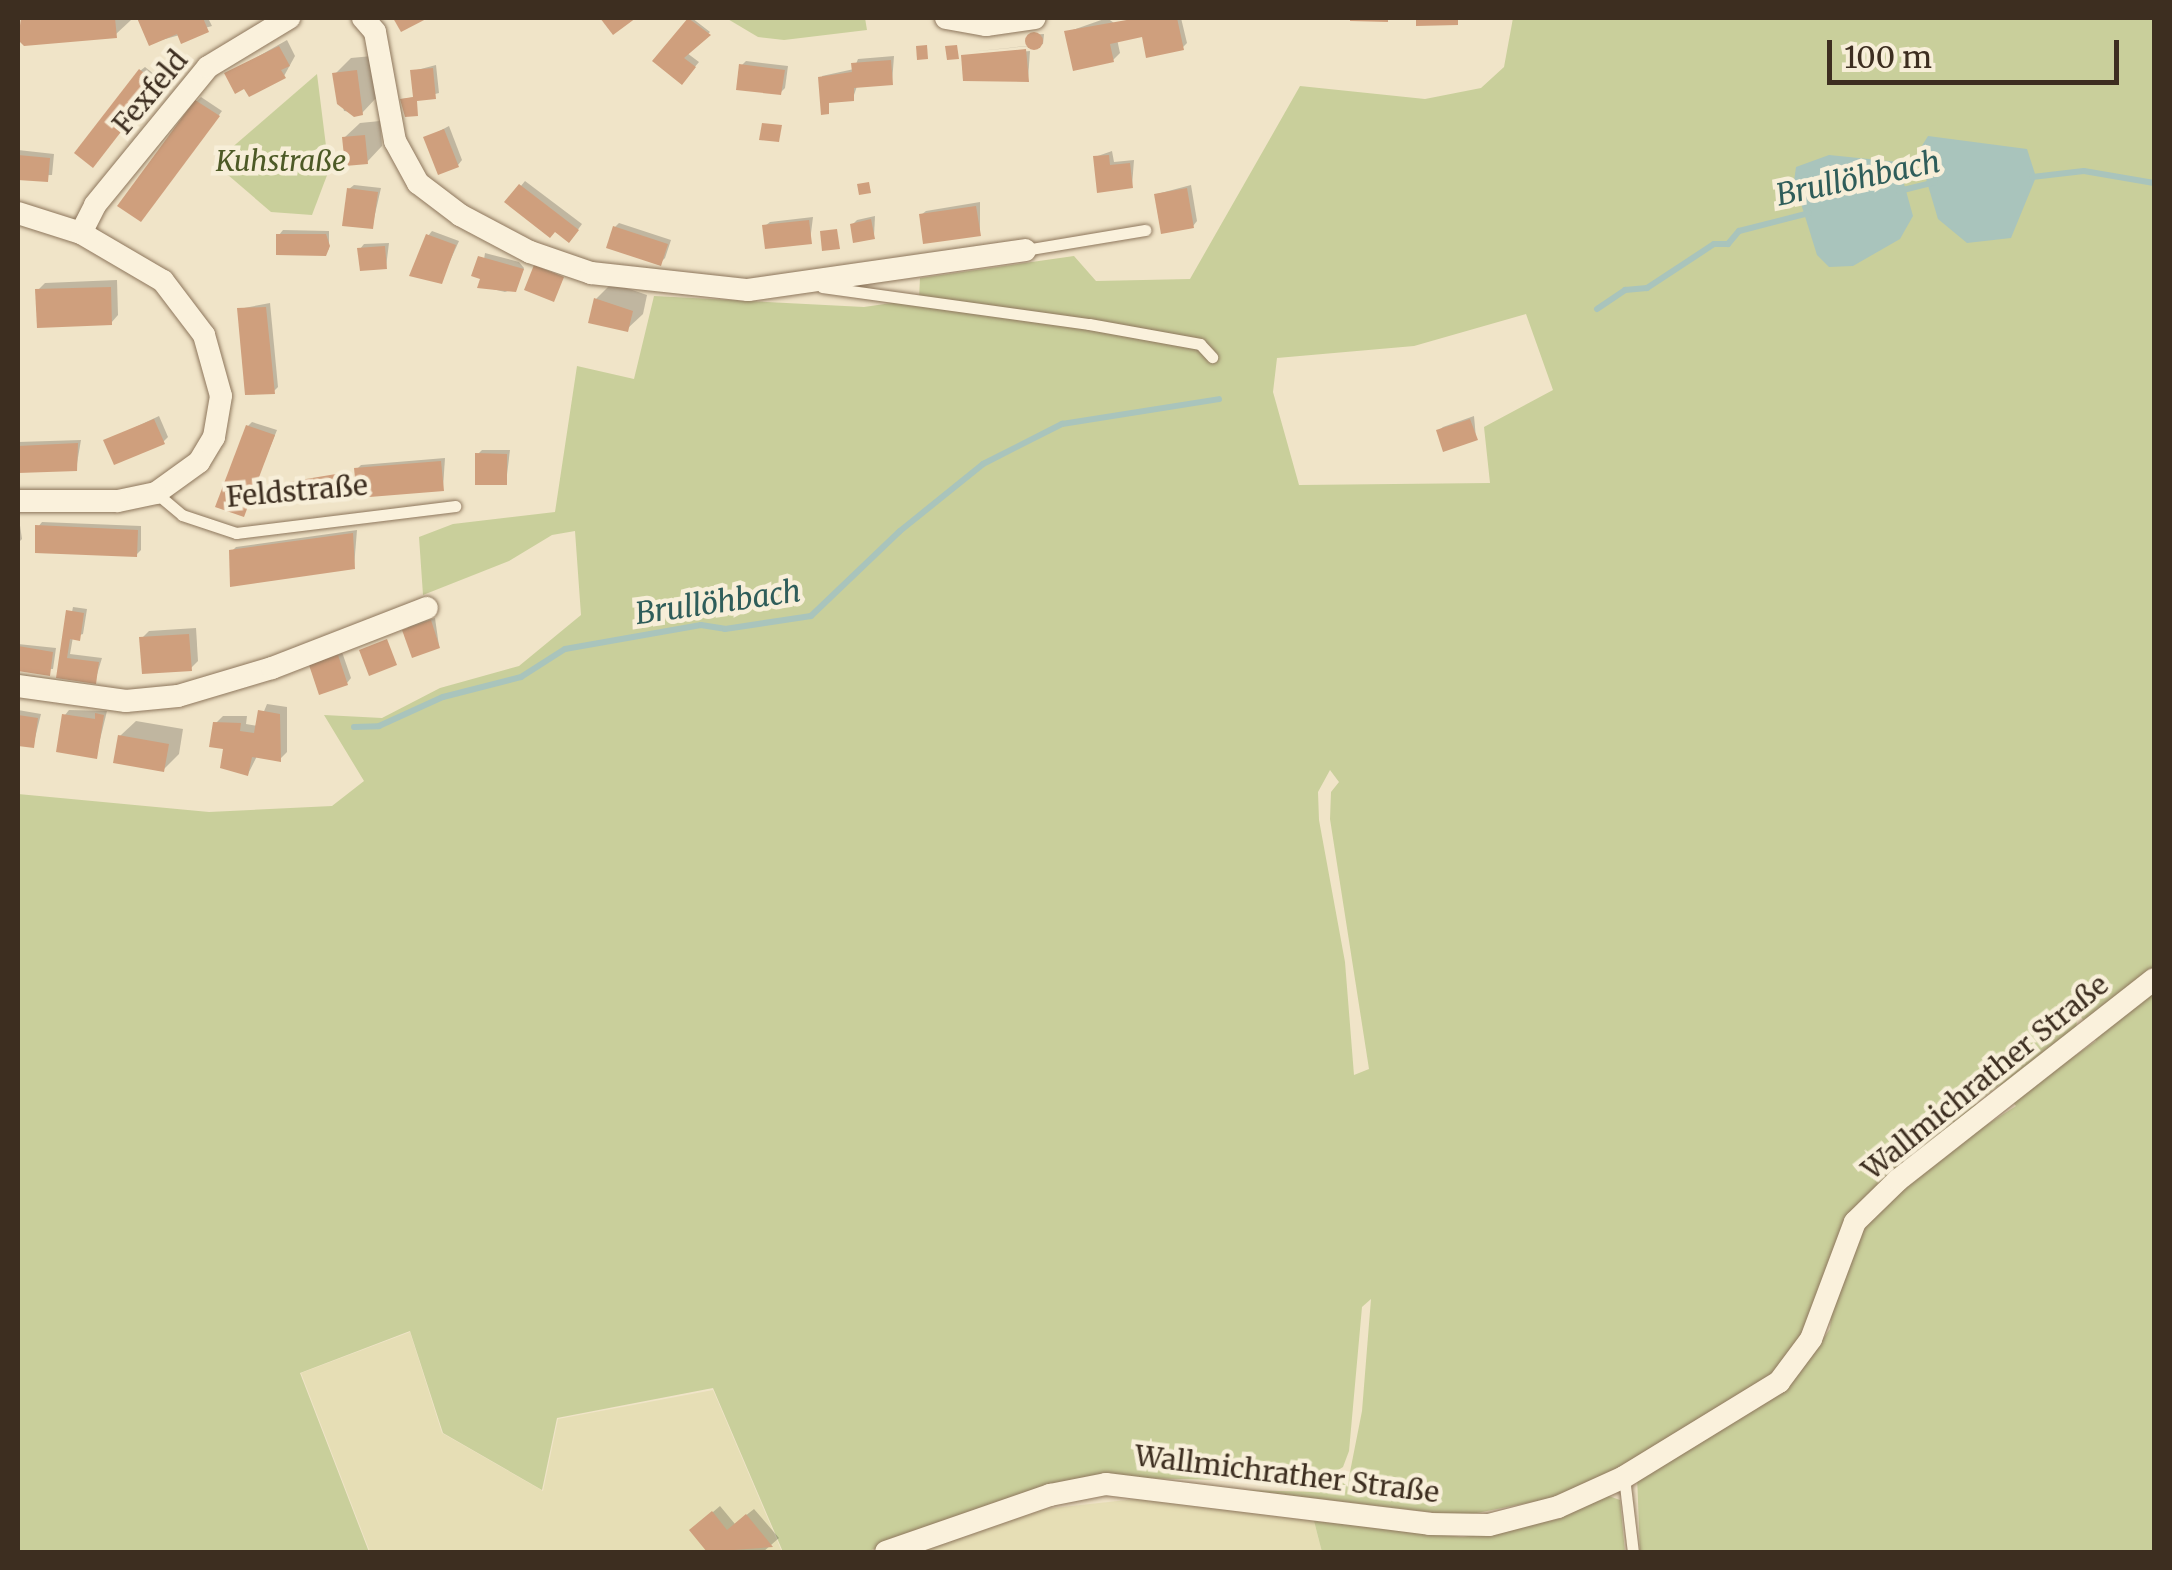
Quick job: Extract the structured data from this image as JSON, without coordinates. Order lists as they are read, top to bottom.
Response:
{
  "streets": {
    "street": ["Fexfeld", "Feldstraße", "Wallmichrather Straße"]
  },
  "crossings": [
    ["Fexfeld", "Feldstraße"]
  ],
  "water": ["Brullöhbach"],
  "parks": ["Kuhstraße"],
  "scale_bar": "100 m"
}
